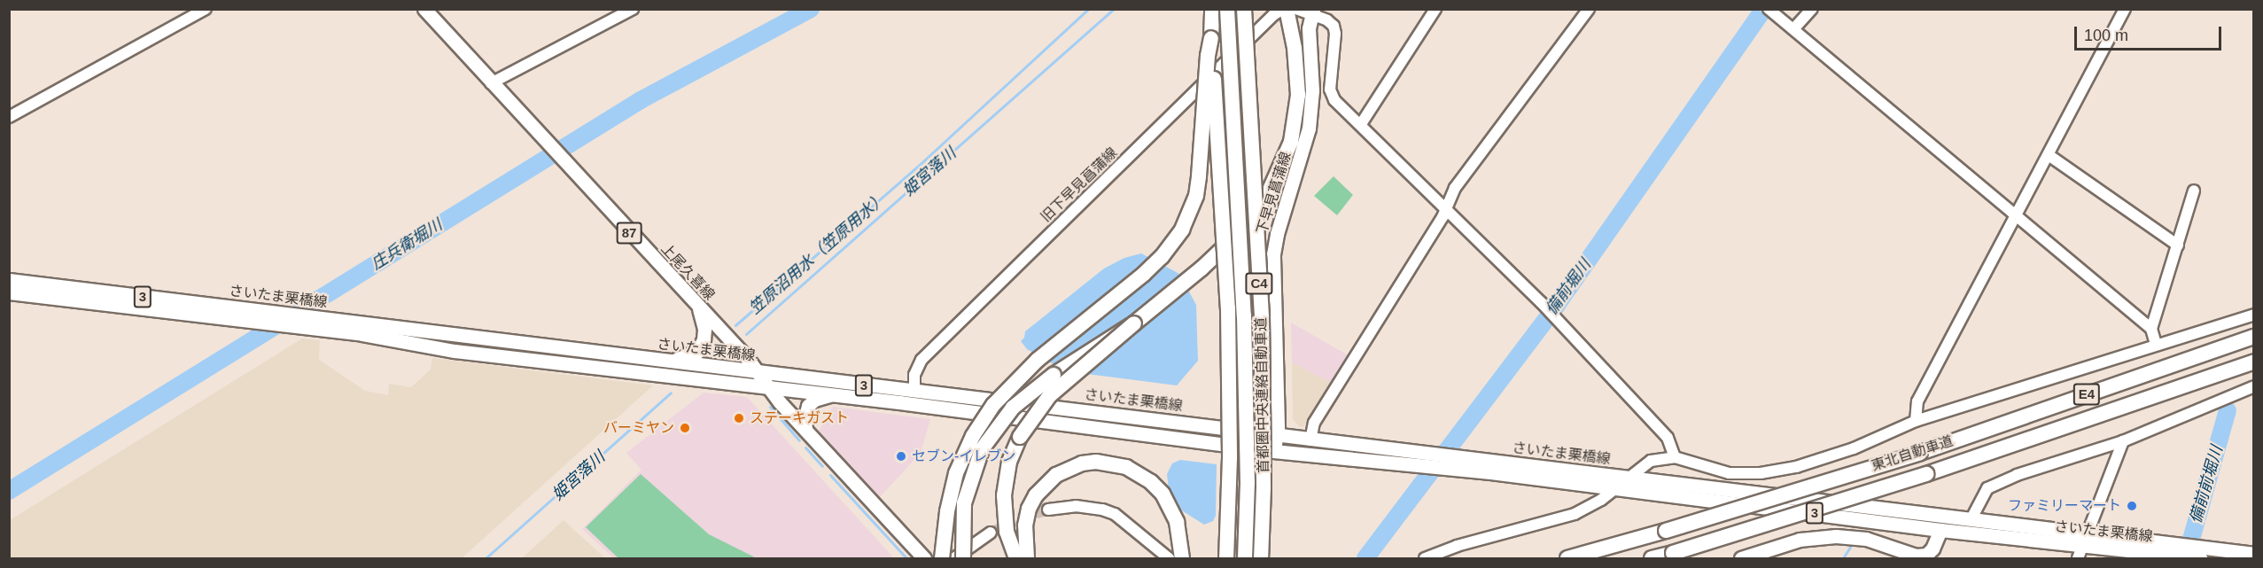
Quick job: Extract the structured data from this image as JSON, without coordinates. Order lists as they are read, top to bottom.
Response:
{
  "streets": {
    "highway": [
      "C4",
      "E4",
      "首都圏中央連絡自動車道",
      "東北自動車道"
    ],
    "main road": [
      "下早見菖蒲線",
      "87",
      "上尾久喜線",
      "3",
      "さいたま栗橋線"
    ],
    "street": ["旧下早見菖蒲線"]
  },
  "crossings": [
    ["旧下早見菖蒲線", "さいたま栗橋線"],
    ["下早見菖蒲線", "さいたま栗橋線"],
    ["上尾久喜線", "さいたま栗橋線"]
  ],
  "water": [
    "姫宮落川",
    "庄兵衛堀川",
    "笠原沼用水（笠原用水）",
    "備前堀川",
    "備前前堀川"
  ],
  "places": [
    "ステーキガスト",
    "バーミヤン",
    "セブン-イレブン",
    "ファミリーマート"
  ],
  "scale_bar": "100 m"
}
